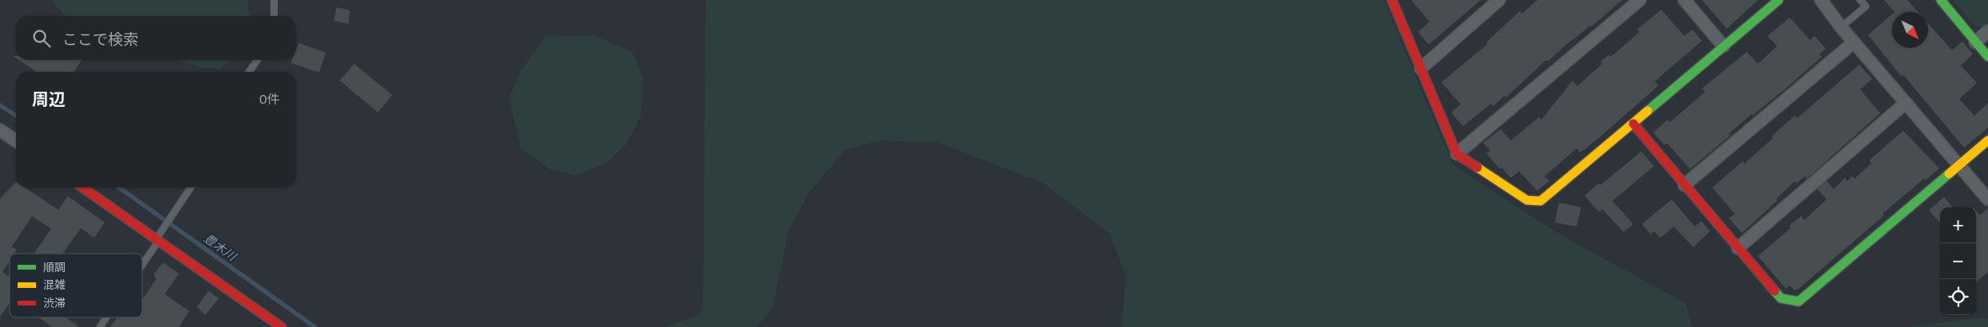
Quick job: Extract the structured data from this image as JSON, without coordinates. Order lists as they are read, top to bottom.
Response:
{
  "water": ["豊木川"],
  "legend": ["順調", "混雑", "渋滞"],
  "north": "bottom right",
  "page": {
    "search": "ここで検索",
    "heading": ["周辺", "0件"],
    "map_buttons": ["+", "−"]
  }
}
